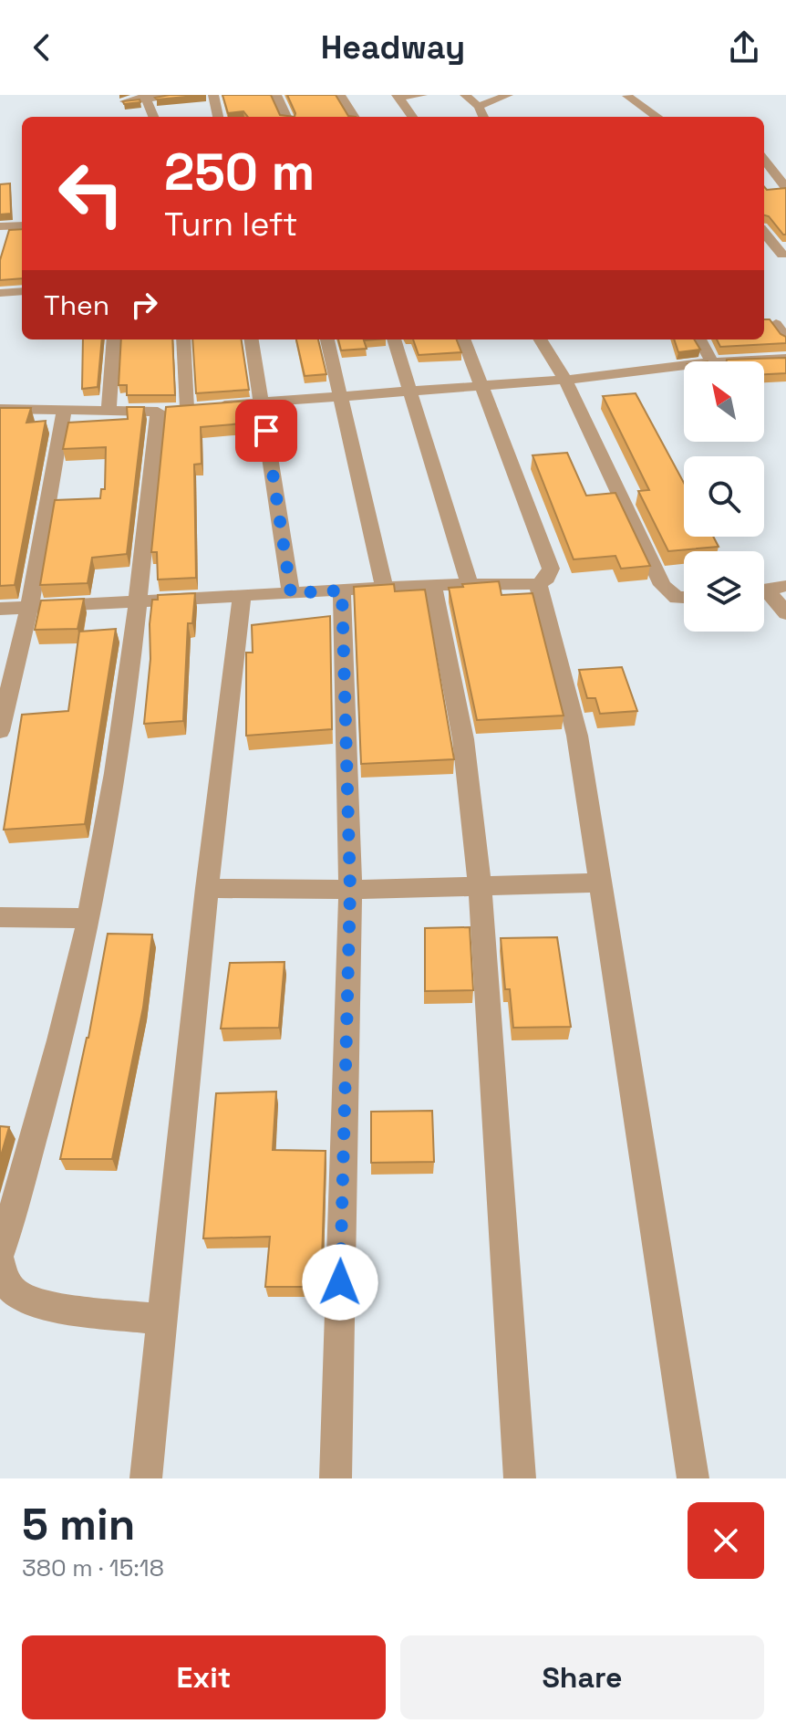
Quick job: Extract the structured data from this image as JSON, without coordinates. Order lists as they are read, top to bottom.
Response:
{
  "north": "top left",
  "page": {
    "header": "Headway",
    "turn": ["250 m", "Turn left"],
    "then": "Then",
    "heading": ["5 min", "380 m · 15:18"],
    "buttons": ["Exit", "Share"]
  }
}
